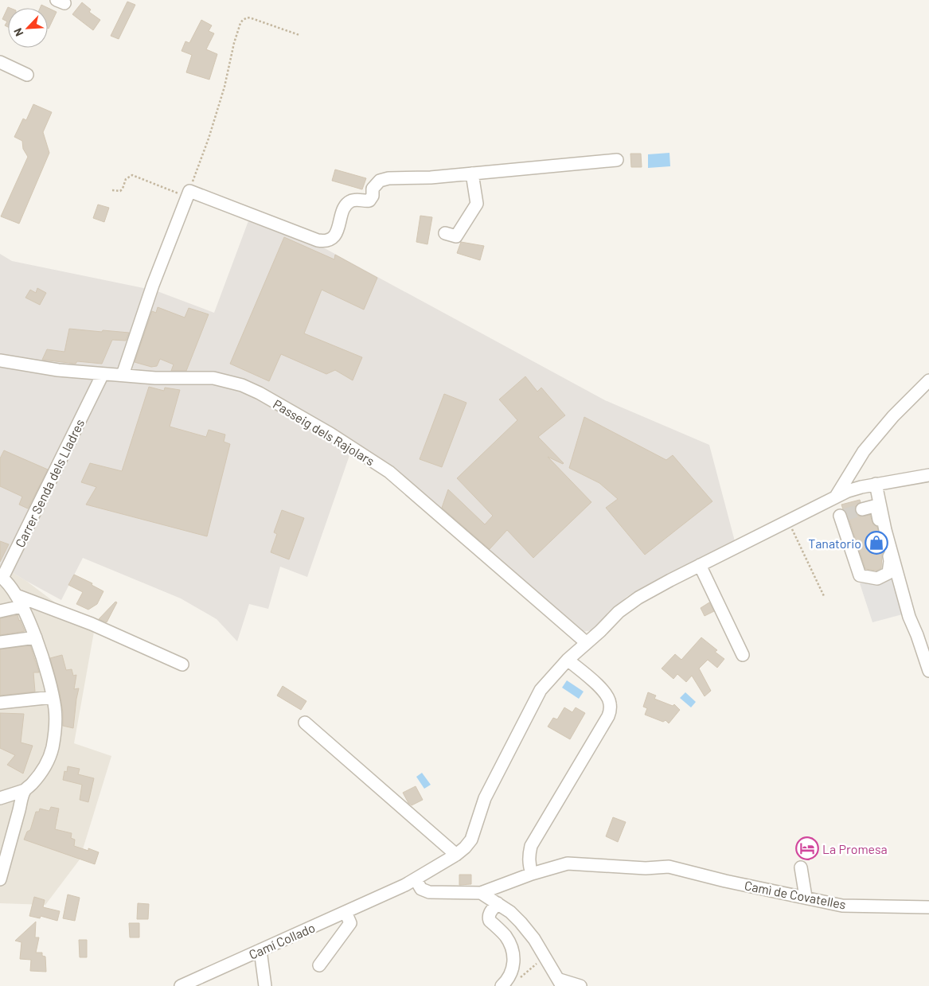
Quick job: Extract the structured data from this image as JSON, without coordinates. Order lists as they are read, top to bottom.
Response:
{
  "streets": {
    "street": [
      "Passeig dels Rajolars",
      "Carrer Senda dels Lladres",
      "Camì de Covatelles",
      "Camí Collado"
    ]
  },
  "crossings": [
    ["Passeig dels Rajolars", "Carrer Senda dels Lladres"],
    ["Passeig dels Rajolars", "Camí Collado"]
  ],
  "places": {
    "shop": ["Tanatorio"],
    "hotel": ["La Promesa"]
  },
  "north": "bottom left"
}
